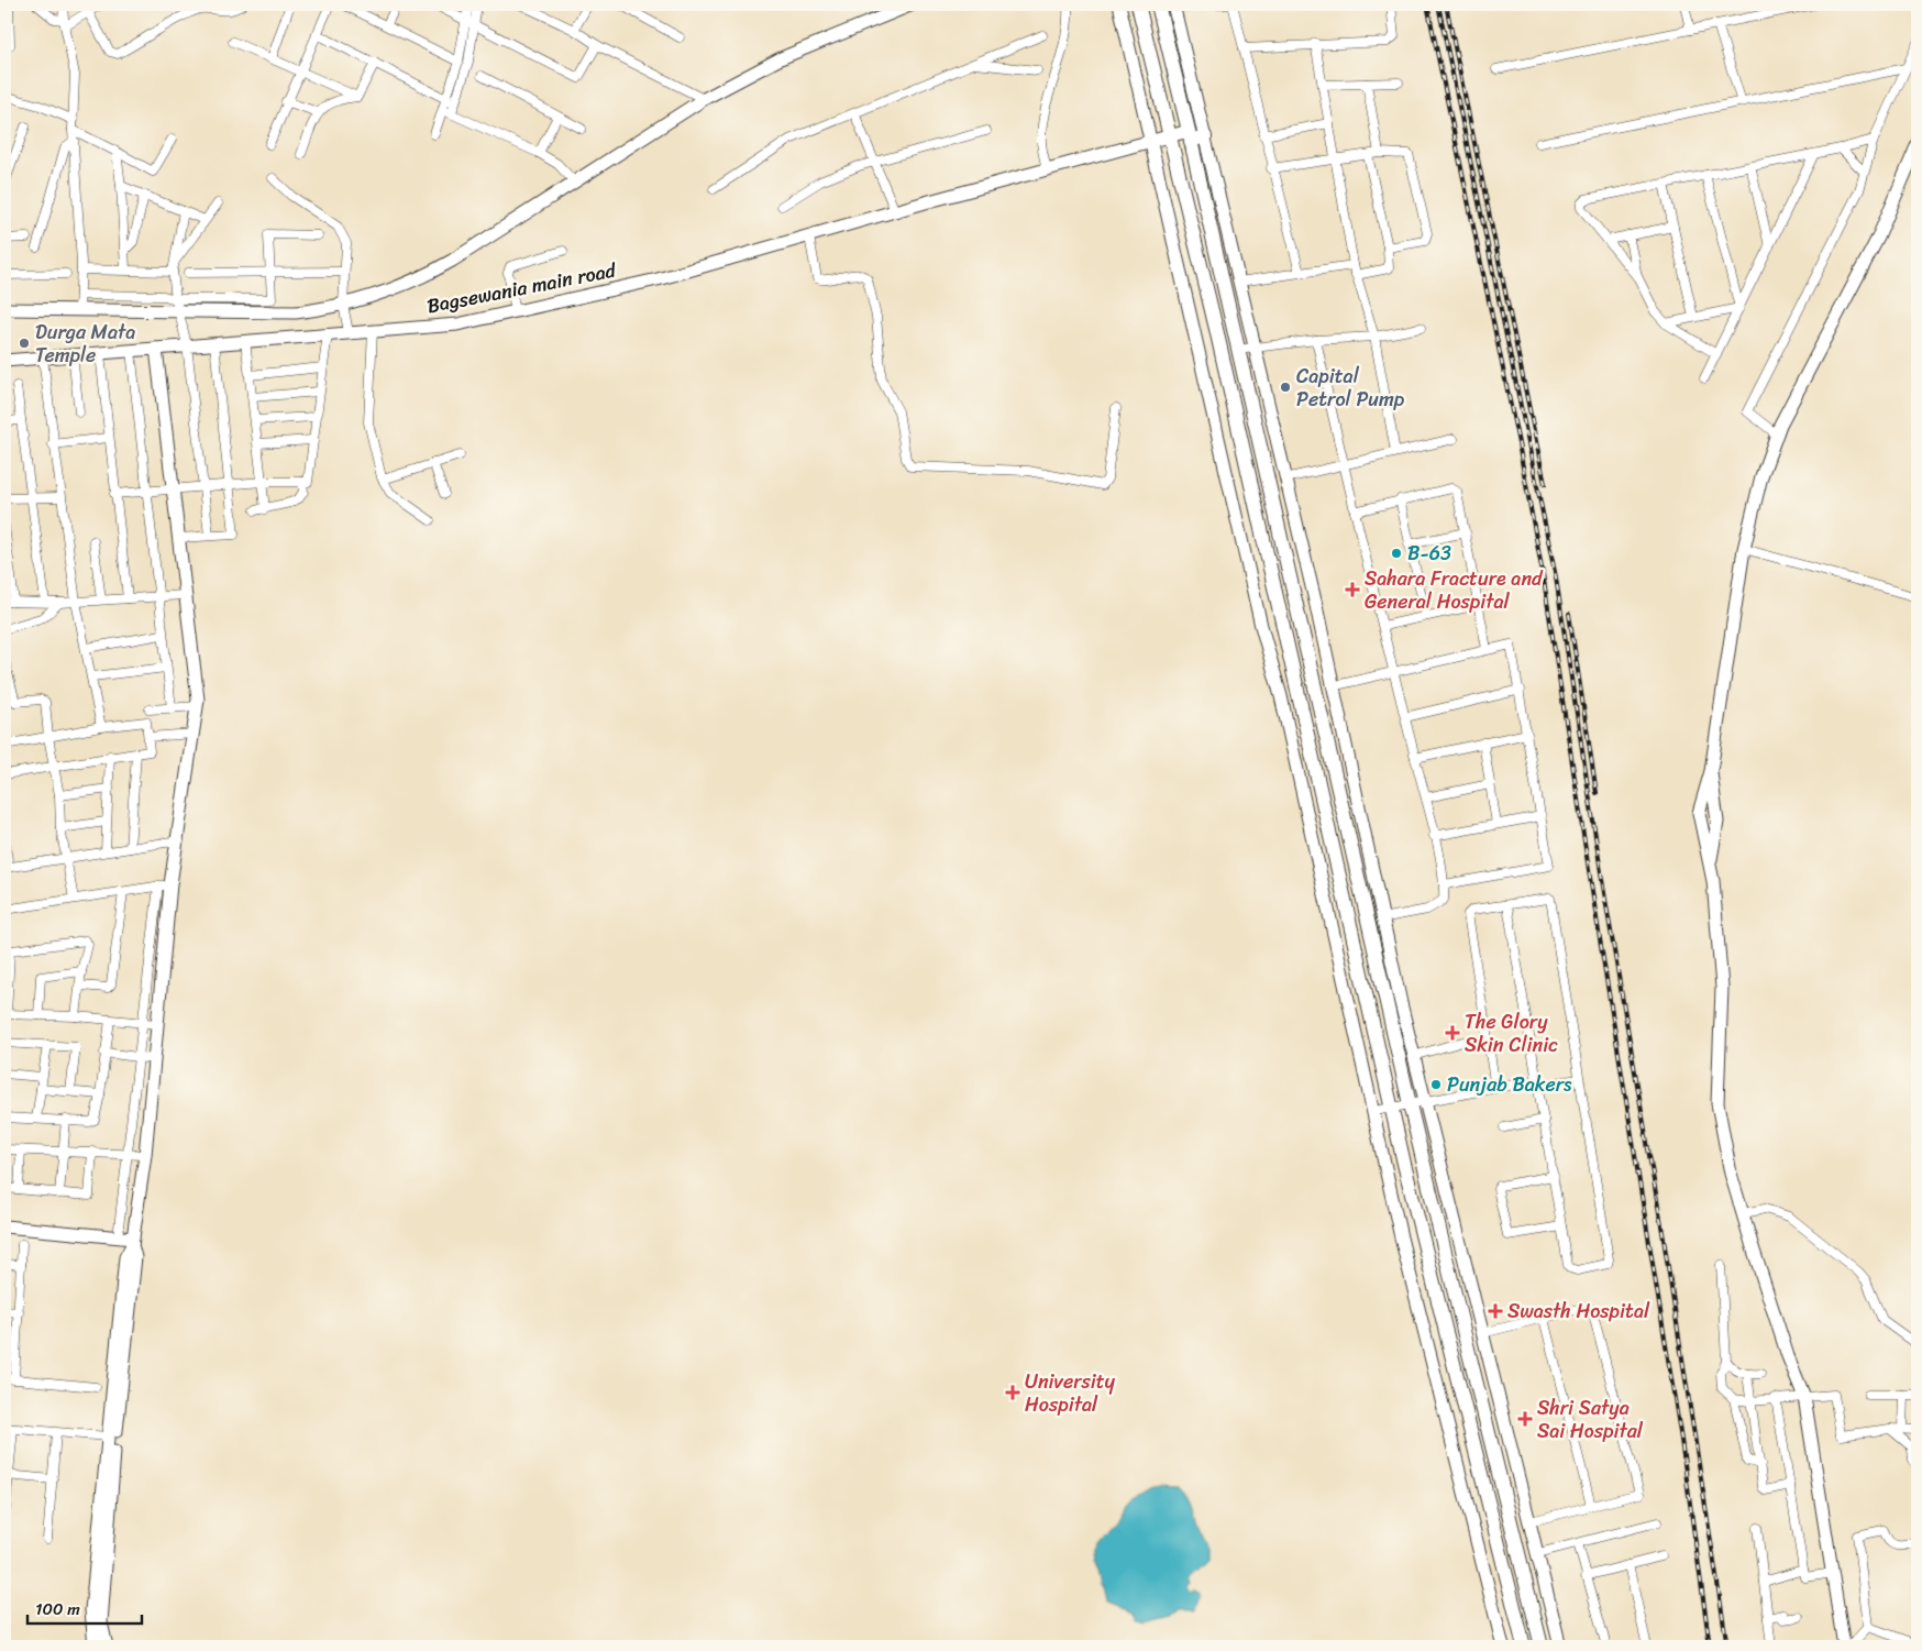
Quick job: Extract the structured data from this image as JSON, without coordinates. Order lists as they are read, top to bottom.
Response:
{
  "streets": {
    "street": ["Bagsewania main road"]
  },
  "places": {
    "other": [
      "Durga Mata Temple",
      "Capital Petrol Pump",
      "B-63",
      "Punjab Bakers"
    ],
    "health": [
      "Sahara Fracture and General Hospital",
      "The Glory Skin Clinic",
      "Swasth Hospital",
      "University Hospital",
      "Shri Satya Sai Hospital"
    ]
  },
  "scale_bar": "100 m"
}
